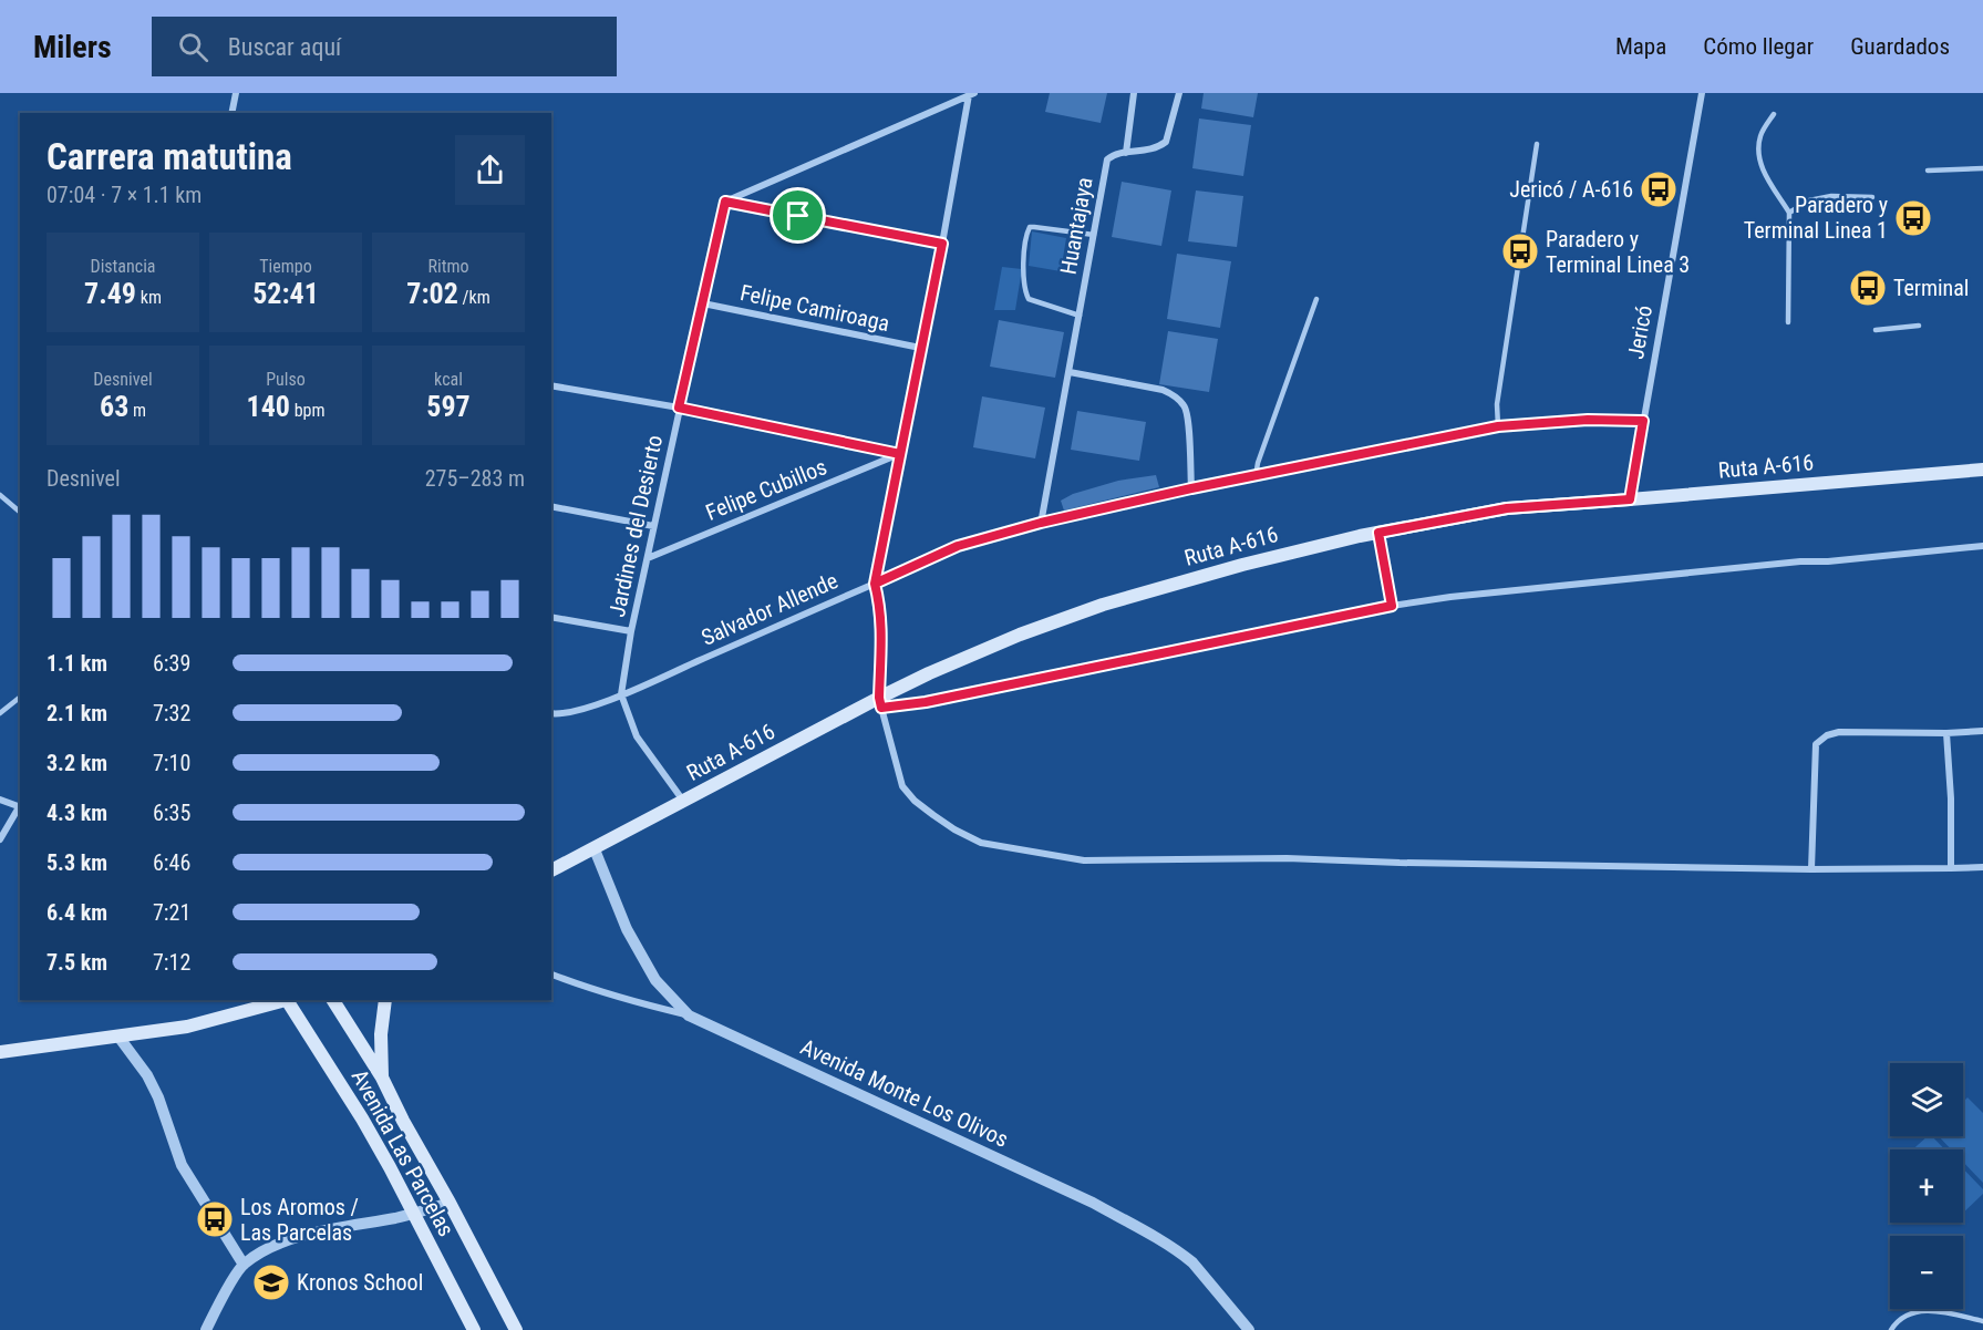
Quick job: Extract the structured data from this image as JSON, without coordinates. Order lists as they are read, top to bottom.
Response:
{
  "streets": {
    "main road": ["Ruta A-616", "Avenida Las Parcelas"],
    "street": [
      "Huantajaya",
      "Felipe Camiroaga",
      "Jericó",
      "Felipe Cubillos",
      "Jardines del Desierto",
      "Salvador Allende",
      "Avenida Monte Los Olivos"
    ]
  },
  "crossings": [
    ["Felipe Camiroaga", "Jardines del Desierto"],
    ["Jericó", "Ruta A-616"],
    ["Ruta A-616", "Avenida Monte Los Olivos"],
    ["Felipe Cubillos", "Jardines del Desierto"],
    ["Jardines del Desierto", "Salvador Allende"]
  ],
  "places": {
    "bus stop": [
      "Jericó / A-616",
      "Paradero y Terminal Linea 1",
      "Paradero y Terminal Linea 3",
      "Terminal",
      "Los Aromos / Las Parcelas"
    ],
    "school or university": ["Kronos School"]
  },
  "page": {
    "header": "Milers",
    "search": "Buscar aquí",
    "nav": ["Mapa", "Cómo llegar", "Guardados"],
    "heading": ["Carrera matutina", "07:04 · 7 × 1.1 km"],
    "stats": [
      ["Distancia", "7.49 km"],
      ["Tiempo", "52:41"],
      ["Ritmo", "7:02 /km"],
      ["Desnivel", "63 m"],
      ["Pulso", "140 bpm"],
      ["kcal", "597"]
    ],
    "chart": ["Desnivel", "275–283 m"],
    "list": [
      {
        "name": "1.1 km",
        "note": "6:39"
      },
      {
        "name": "2.1 km",
        "note": "7:32"
      },
      {
        "name": "3.2 km",
        "note": "7:10"
      },
      {
        "name": "4.3 km",
        "note": "6:35"
      },
      {
        "name": "5.3 km",
        "note": "6:46"
      },
      {
        "name": "6.4 km",
        "note": "7:21"
      },
      {
        "name": "7.5 km",
        "note": "7:12"
      }
    ],
    "map_buttons": ["+", "−"]
  }
}
